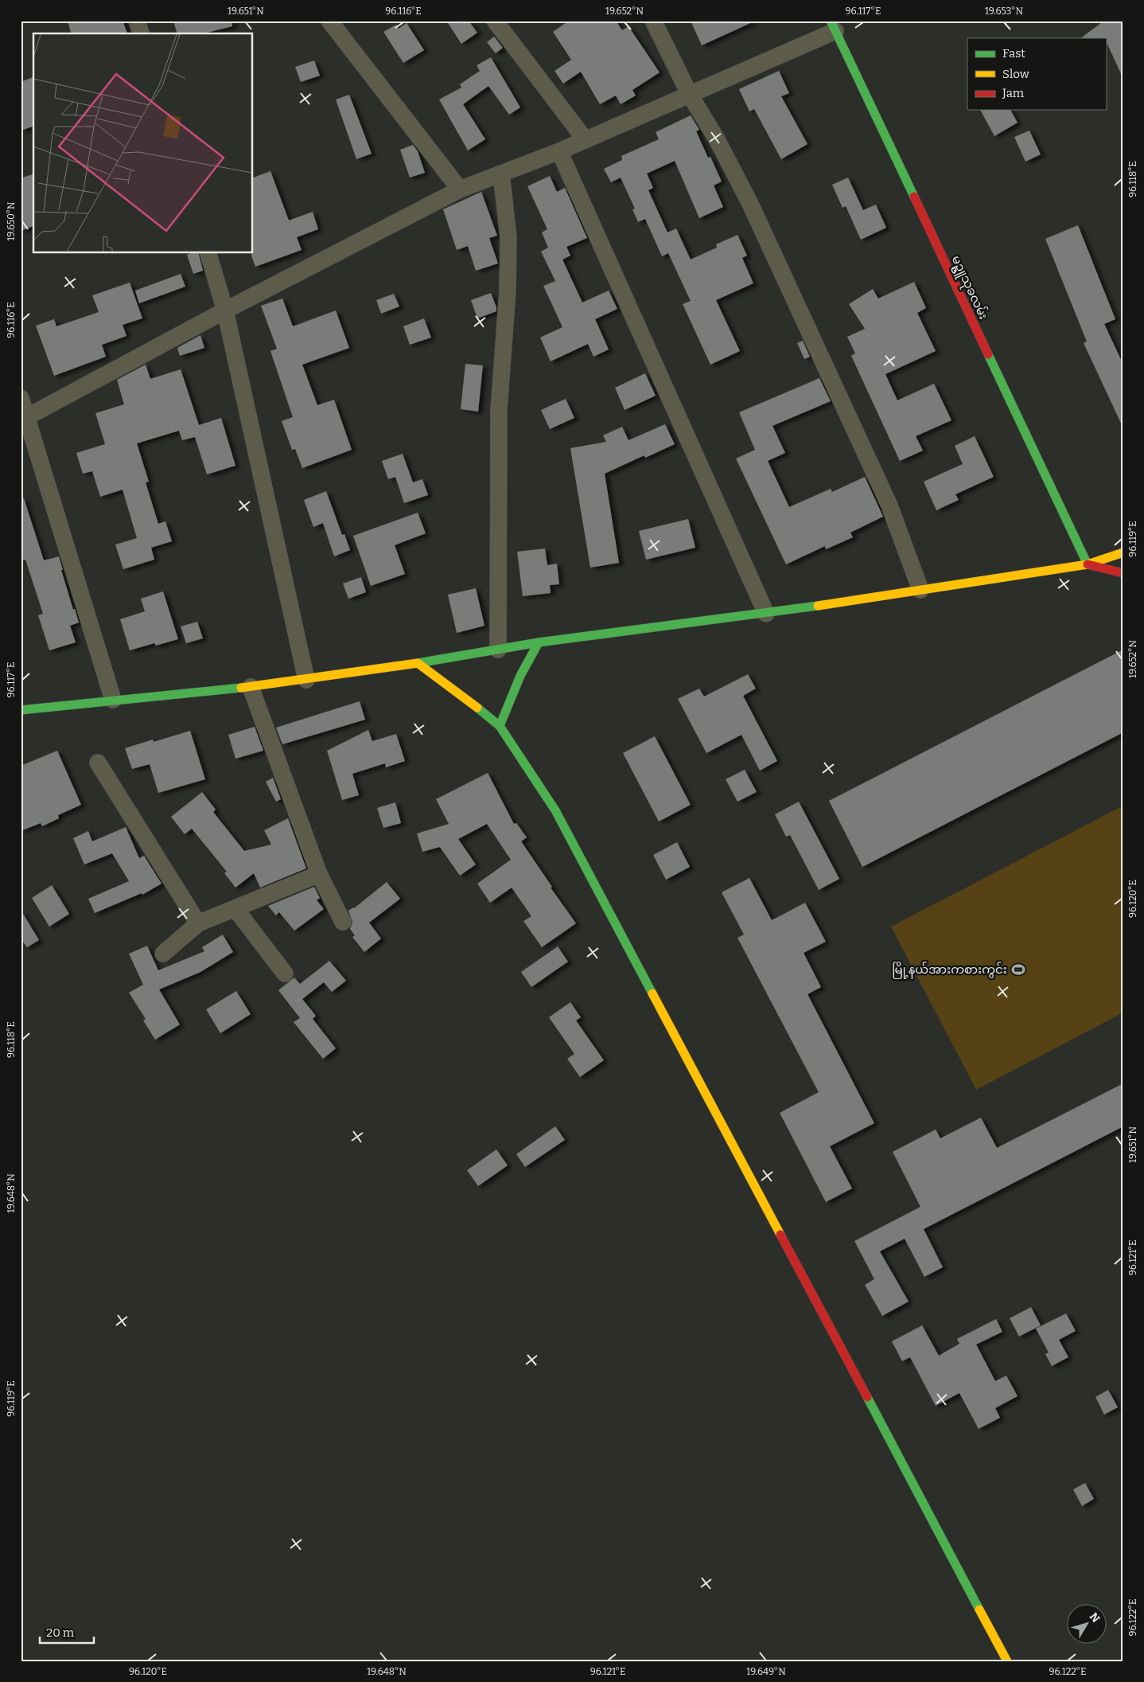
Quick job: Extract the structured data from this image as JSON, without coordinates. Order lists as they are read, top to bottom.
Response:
{
  "streets": {
    "main road": ["မဥ္ဇူသုခလမ်း"]
  },
  "places": {
    "sports": ["မြို့နယ်အားကစားကွင်း"]
  },
  "legend": ["Fast", "Slow", "Jam"],
  "scale_bar": "20 m",
  "north": "top right",
  "coordinates": [
    "19.651°N",
    "96.116°E",
    "19.652°N",
    "96.117°E",
    "19.653°N",
    "96.118°E",
    "19.650°N",
    "96.119°E",
    "96.120°E",
    "19.648°N",
    "96.121°E",
    "96.122°E",
    "19.649°N"
  ]
}
